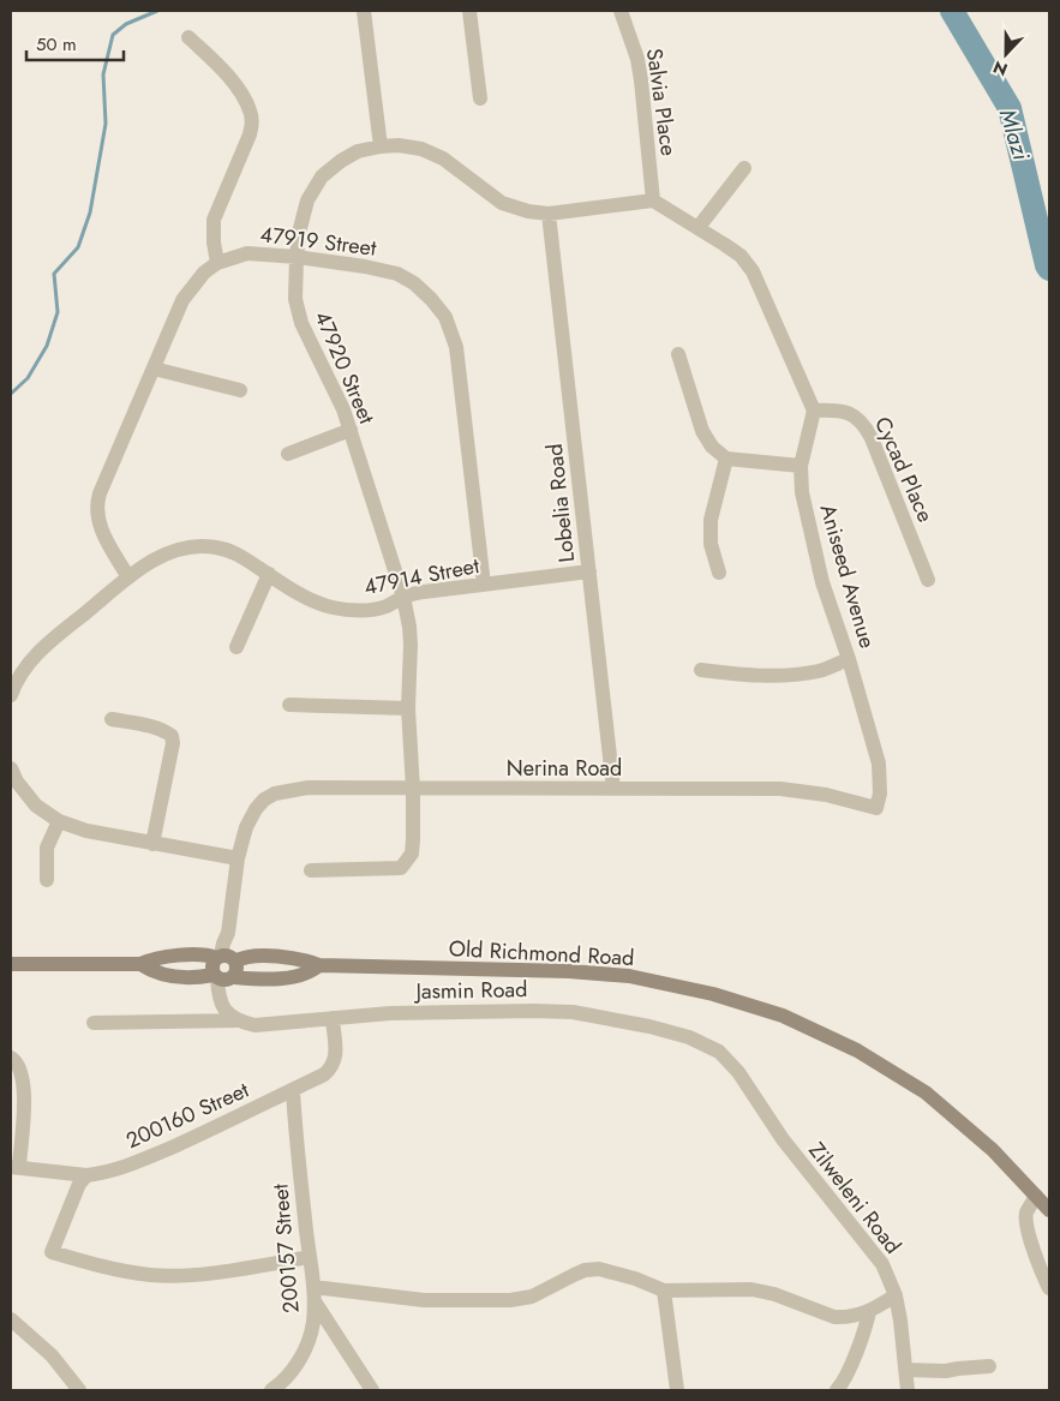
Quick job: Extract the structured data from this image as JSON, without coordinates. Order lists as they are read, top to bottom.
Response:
{
  "streets": {
    "street": [
      "Salvia Place",
      "47919 Street",
      "47920 Street",
      "Cycad Place",
      "Lobelia Road",
      "47914 Street",
      "Aniseed Avenue",
      "Nerina Road",
      "Old Richmond Road",
      "Jasmin Road",
      "200160 Street",
      "Zilweleni Road",
      "200157 Street"
    ]
  },
  "crossings": [
    ["47919 Street", "47920 Street"],
    ["47919 Street", "47914 Street"],
    ["47920 Street", "Lobelia Road"],
    ["47920 Street", "47914 Street"],
    ["47920 Street", "Nerina Road"],
    ["Cycad Place", "Aniseed Avenue"],
    ["Lobelia Road", "47914 Street"],
    ["Lobelia Road", "Nerina Road"],
    ["Aniseed Avenue", "Nerina Road"],
    ["Jasmin Road", "200160 Street"],
    ["Jasmin Road", "Zilweleni Road"],
    ["200160 Street", "200157 Street"]
  ],
  "water": ["Mlazi"],
  "scale_bar": "50 m",
  "north": "bottom"
}
